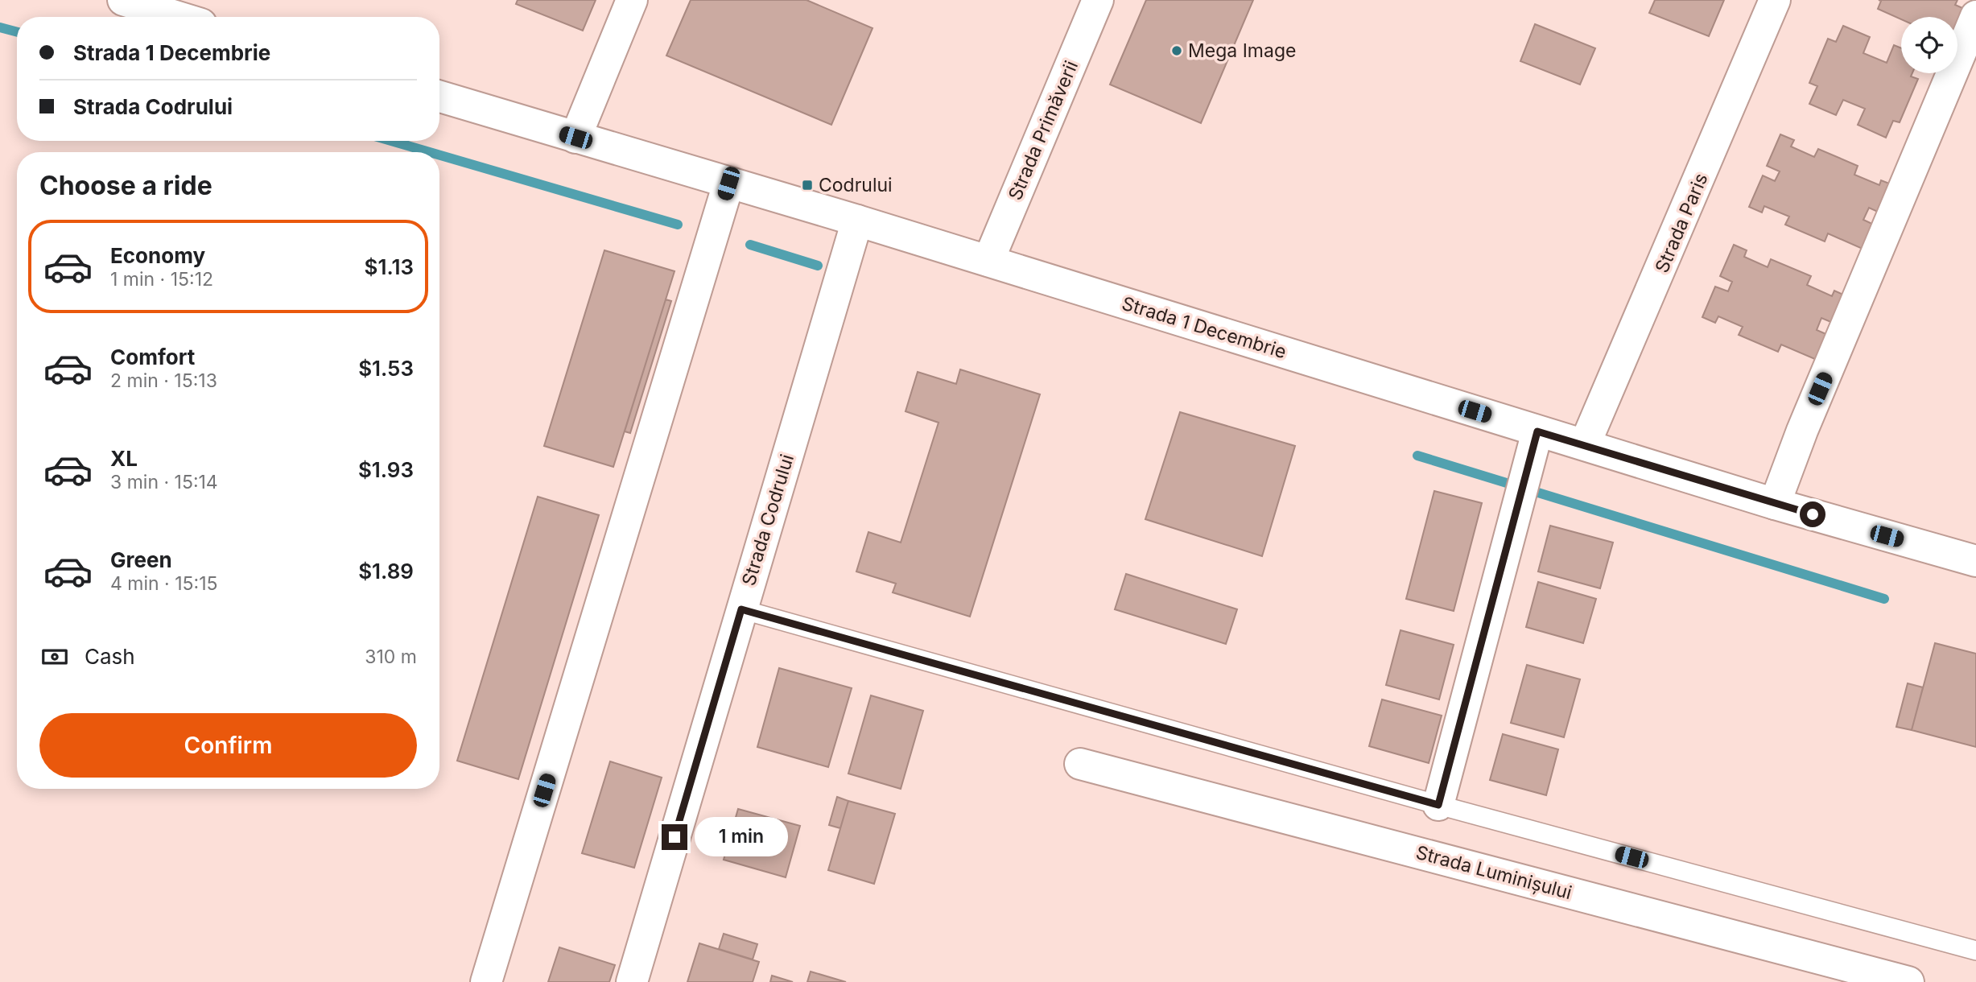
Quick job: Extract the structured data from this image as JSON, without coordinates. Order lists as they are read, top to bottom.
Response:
{
  "streets": {
    "street": [
      "Strada Primăverii",
      "Strada Paris",
      "Strada 1 Decembrie",
      "Strada Codrului",
      "Strada Luminișului"
    ]
  },
  "crossings": [
    ["Strada Primăverii", "Strada 1 Decembrie"],
    ["Strada Paris", "Strada 1 Decembrie"],
    ["Strada 1 Decembrie", "Strada Codrului"]
  ],
  "places": {
    "other": ["Mega Image"],
    "transit": ["Codrului"]
  },
  "page": {
    "banner": ["Strada 1 Decembrie", "Strada Codrului"],
    "heading": "Choose a ride",
    "list": [
      {
        "name": "Economy",
        "note": "1 min · 15:12",
        "value": "$1.13"
      },
      {
        "name": "Comfort",
        "note": "2 min · 15:13",
        "value": "$1.53"
      },
      {
        "name": "XL",
        "note": "3 min · 15:14",
        "value": "$1.93"
      },
      {
        "name": "Green",
        "note": "4 min · 15:15",
        "value": "$1.89"
      }
    ],
    "pay": ["Cash", "310 m"],
    "buttons": "Confirm",
    "bubble": "1 min"
  }
}
